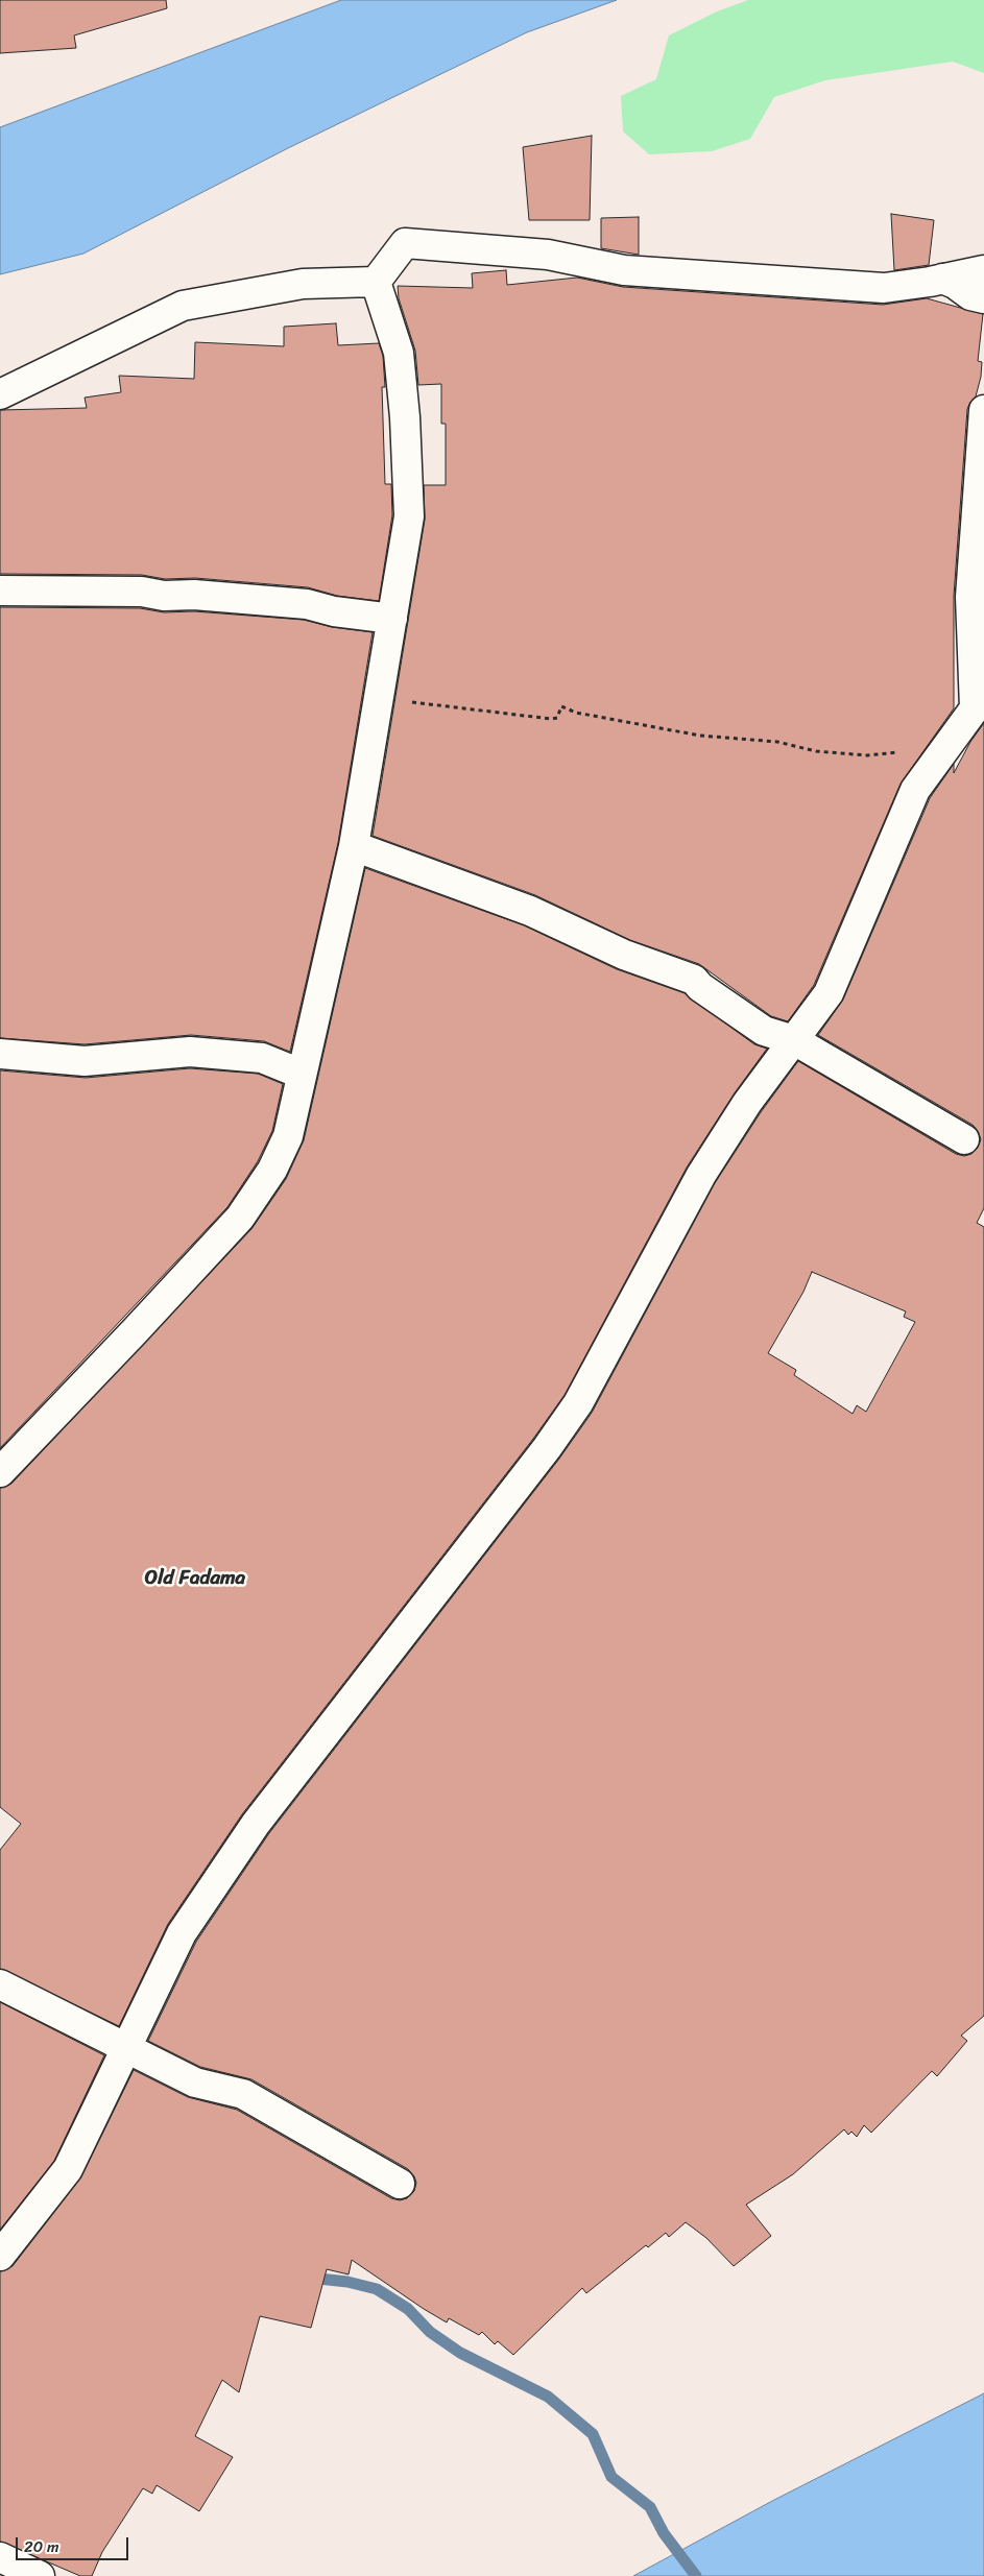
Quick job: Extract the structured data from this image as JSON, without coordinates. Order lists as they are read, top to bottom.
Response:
{
  "districts": ["Old Fadama"],
  "scale_bar": "20 m"
}
